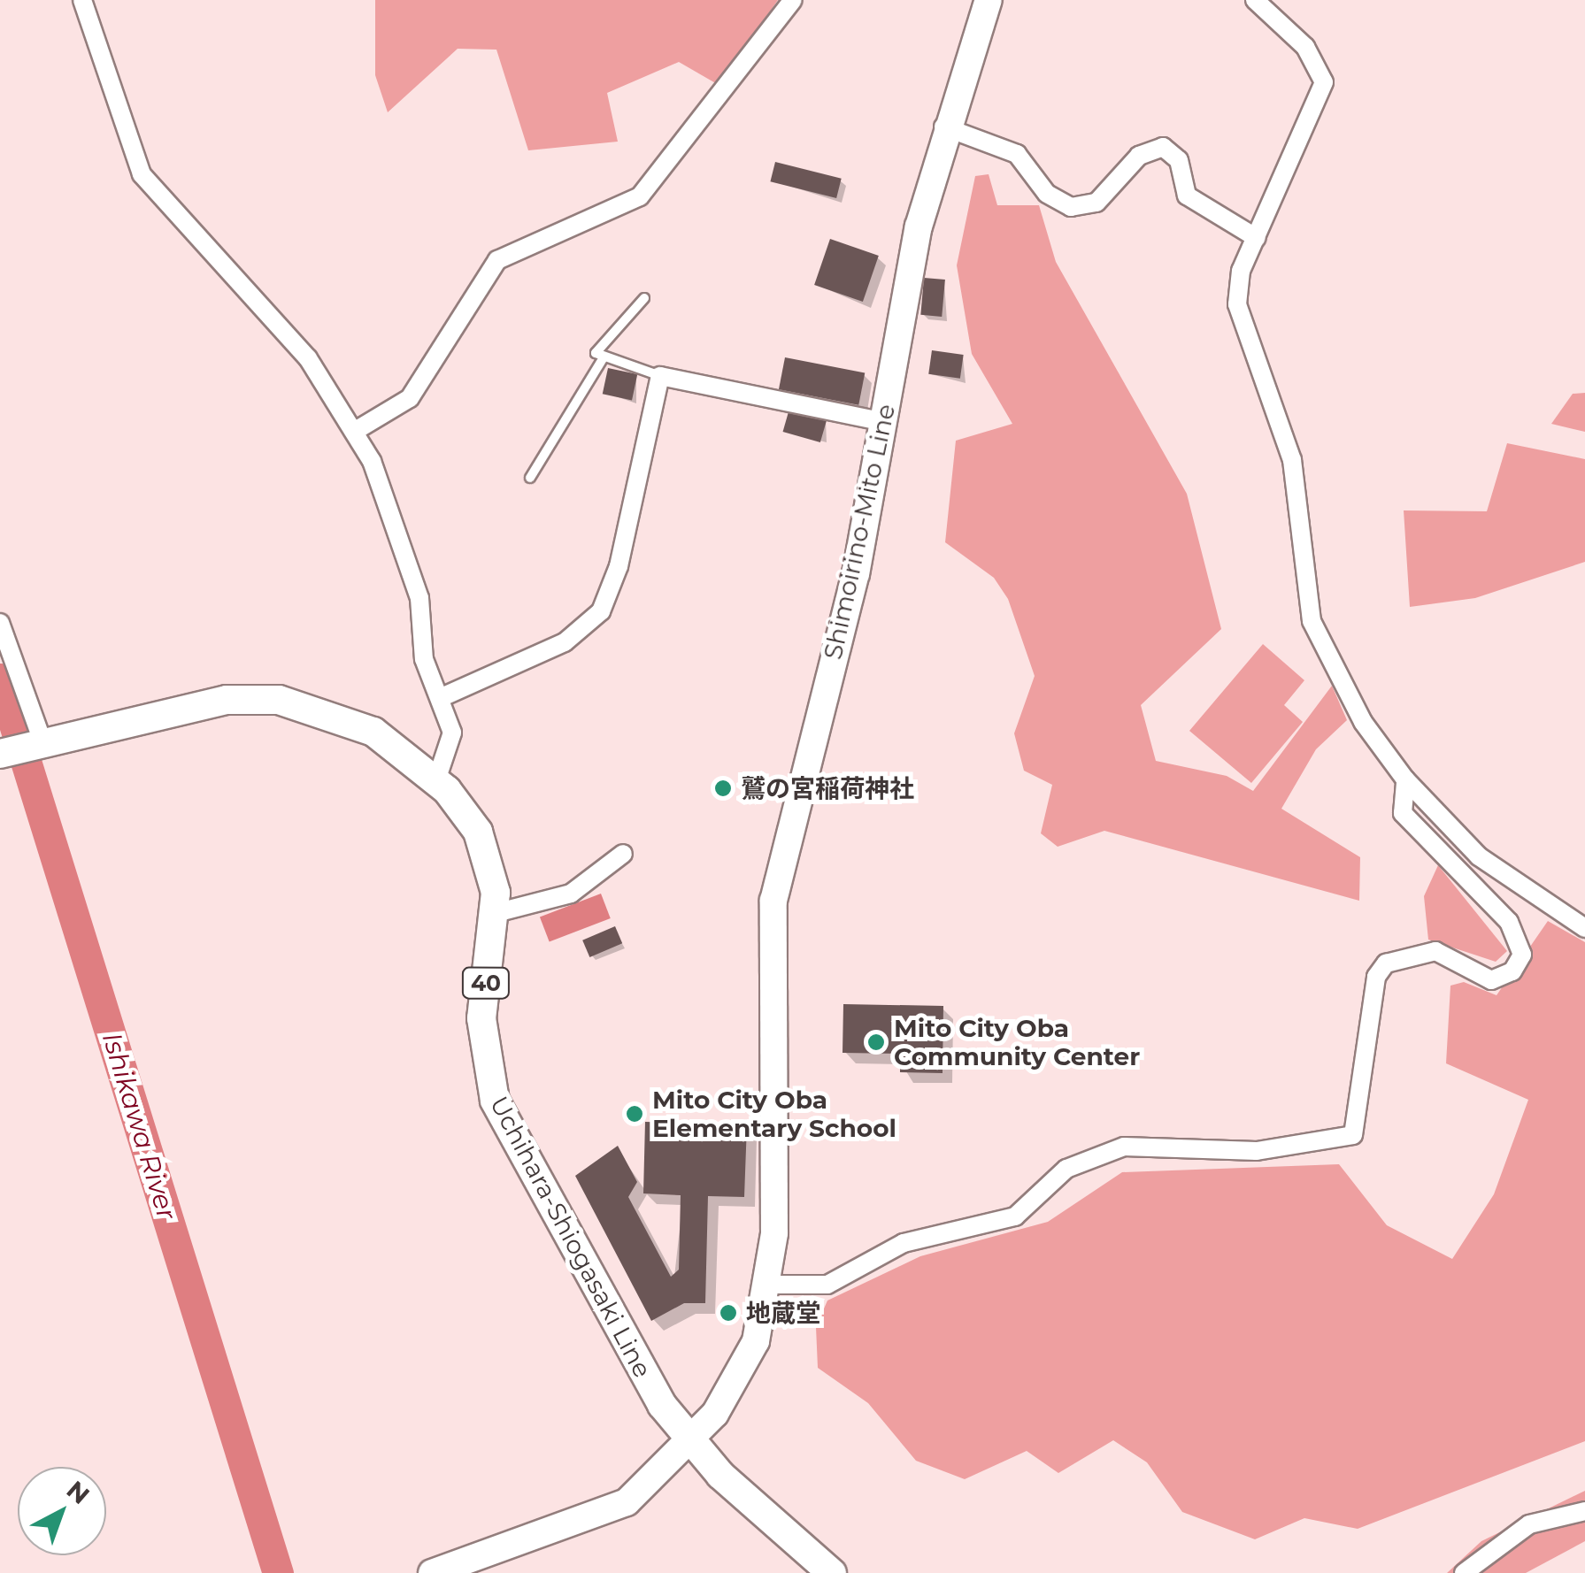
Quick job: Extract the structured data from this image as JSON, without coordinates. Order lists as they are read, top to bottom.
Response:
{
  "streets": {
    "main road": ["Shimoirino-Mito Line", "40", "Uchihara-Shiogasaki Line"]
  },
  "crossings": [
    ["Shimoirino-Mito Line", "Uchihara-Shiogasaki Line"]
  ],
  "water": ["Ishikawa River"],
  "places": [
    "鷲の宮稲荷神社",
    "Mito City Oba Community Center",
    "Mito City Oba Elementary School",
    "地蔵堂"
  ],
  "north": "top right"
}
